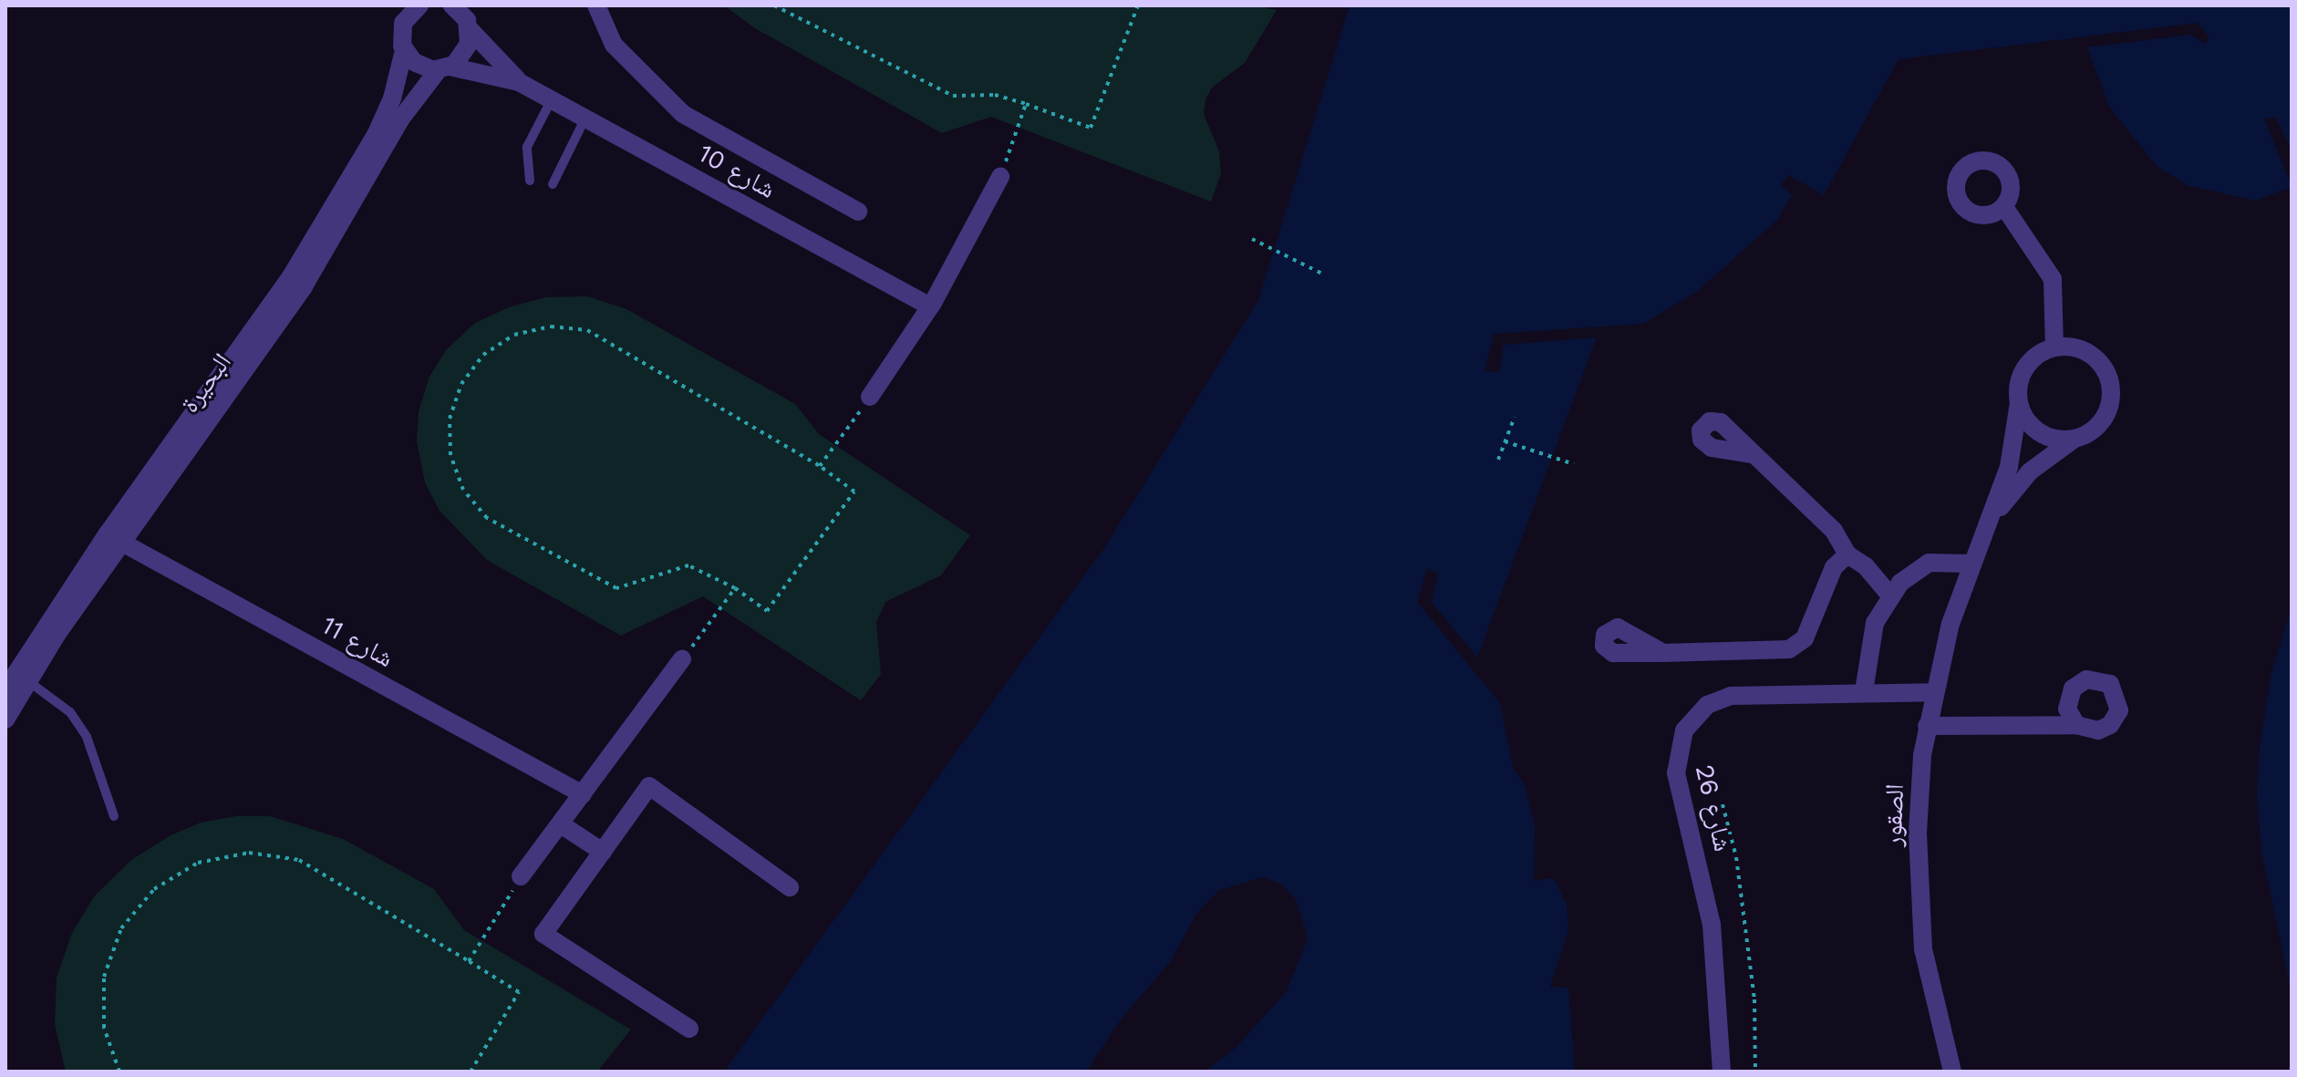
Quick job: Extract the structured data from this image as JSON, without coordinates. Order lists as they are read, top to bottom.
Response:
{
  "streets": {
    "street": [
      "شارع 10",
      "البحيرة",
      "شارع 11",
      "شارع 26",
      "الصقور"
    ]
  },
  "crossings": [
    ["شارع 10", "البحيرة"],
    ["البحيرة", "شارع 11"],
    ["شارع 26", "الصقور"]
  ]
}
